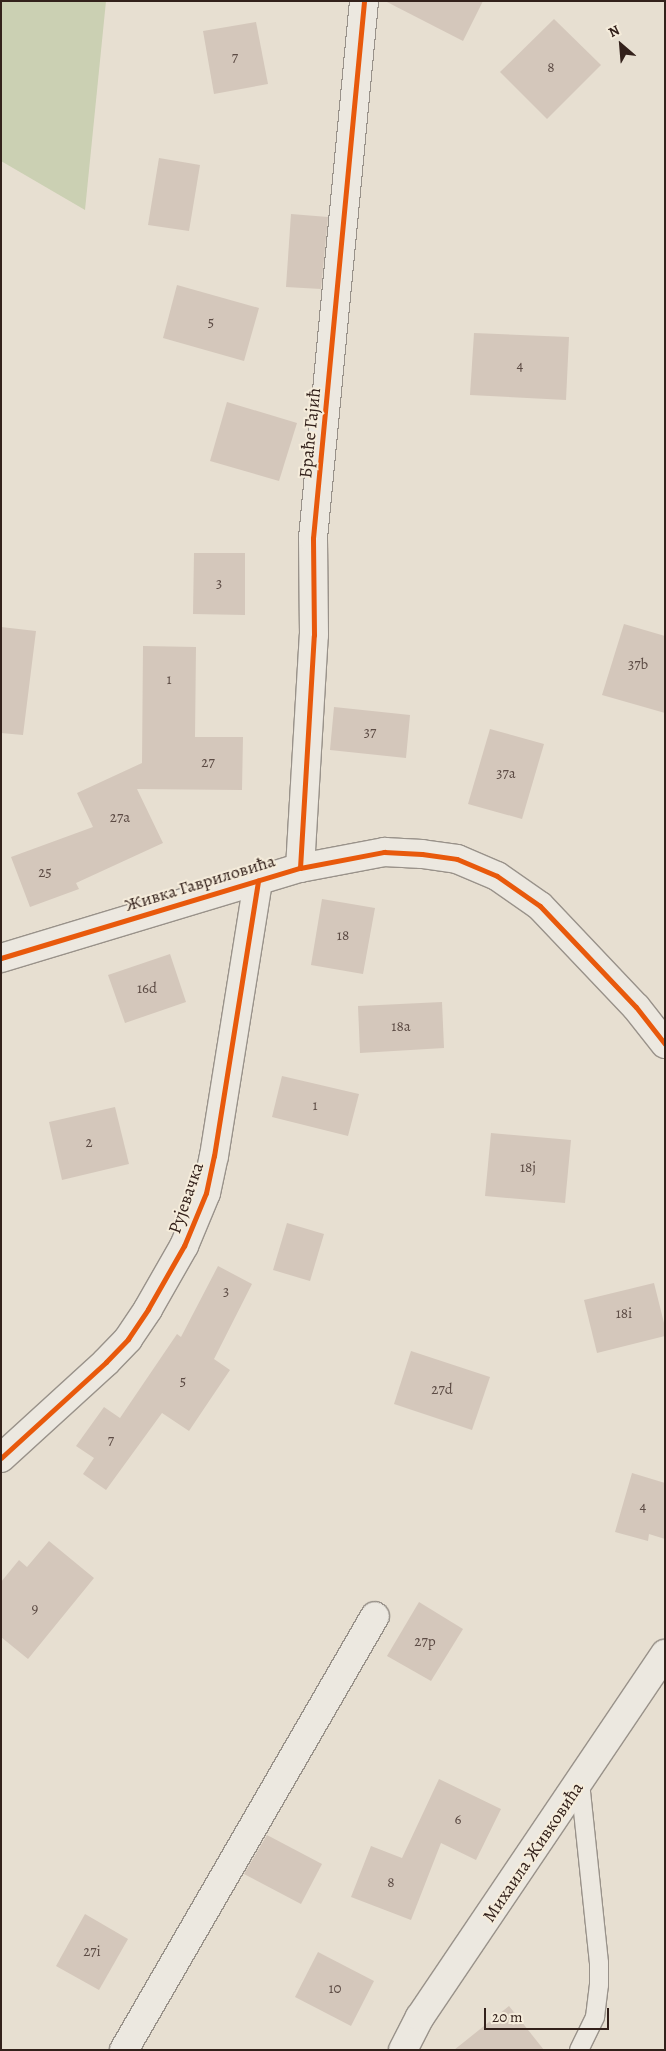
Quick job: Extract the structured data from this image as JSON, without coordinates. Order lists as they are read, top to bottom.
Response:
{
  "streets": {
    "street": [
      "Браће Гајић",
      "Живка Гавриловића",
      "Рујевачка",
      "Михаила Живковића"
    ]
  },
  "crossings": [
    ["Браће Гајић", "Живка Гавриловића"],
    ["Живка Гавриловића", "Рујевачка"]
  ],
  "house_numbers": [
    "7",
    "8",
    "5",
    "4",
    "3",
    "37b",
    "1",
    "37",
    "27",
    "37a",
    "27a",
    "25",
    "18",
    "16d",
    "18a",
    "1",
    "2",
    "18j",
    "3",
    "18i",
    "5",
    "27d",
    "7",
    "4",
    "9",
    "27p",
    "6",
    "8",
    "27i",
    "10"
  ],
  "scale_bar": "20 m",
  "north": "top left"
}
